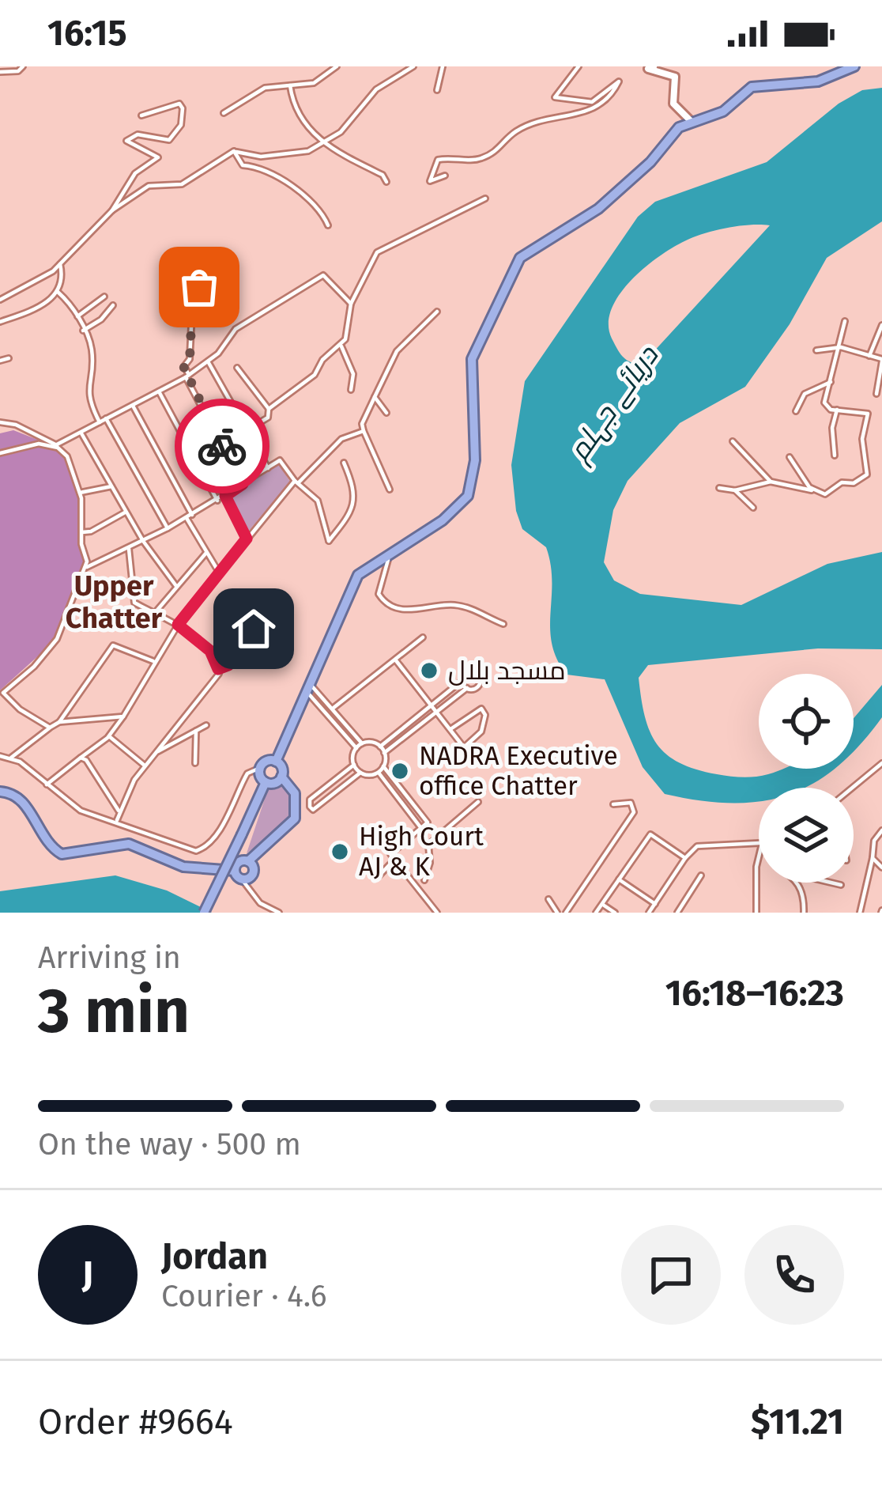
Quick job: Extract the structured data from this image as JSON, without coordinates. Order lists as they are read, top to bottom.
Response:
{
  "districts": ["Upper Chatter"],
  "water": ["دریائے جہلم"],
  "places": ["مسجد بلال", "NADRA Executive office Chatter", "High Court AJ & K"],
  "page": {
    "status": "16:15",
    "heading": ["3 min", "Arriving in", "16:18–16:23"],
    "panel": [
      "Jordan",
      "Courier · 4.6",
      "Order #9664",
      "$11.21"
    ],
    "bar": "On the way · 500 m",
    "round": "J"
  }
}
